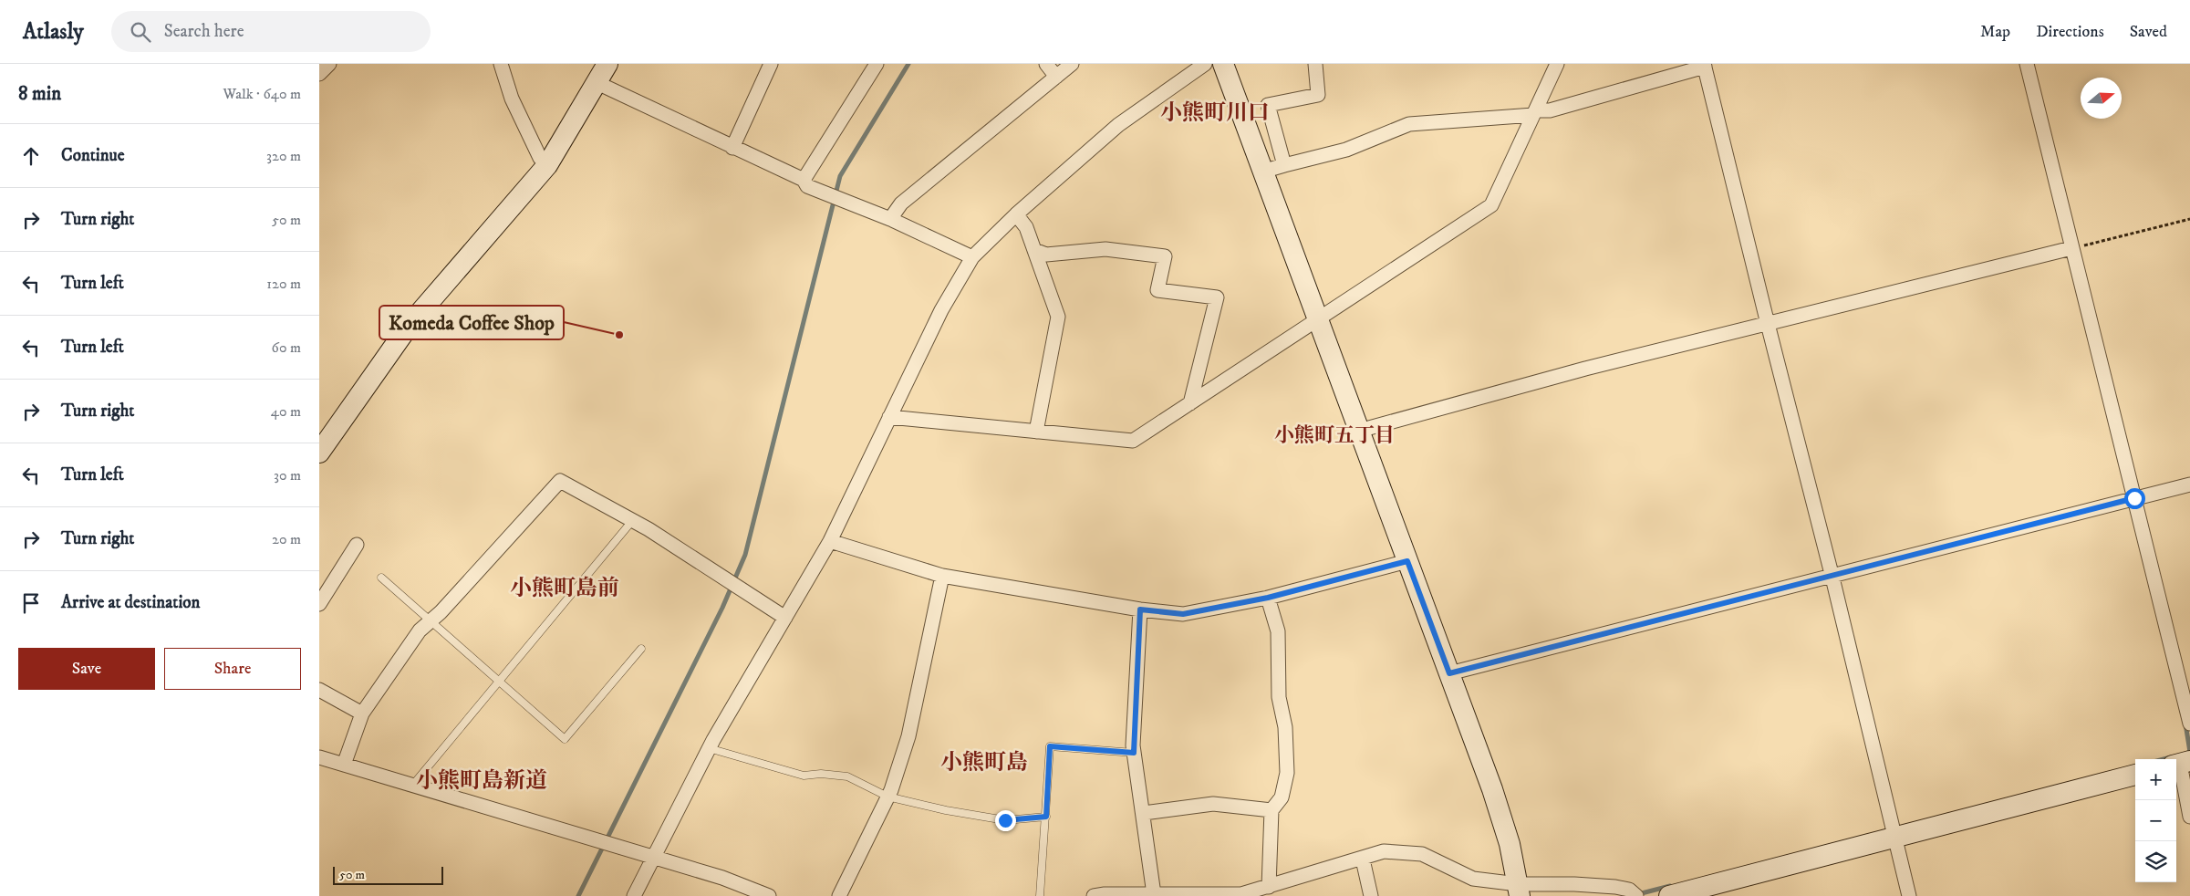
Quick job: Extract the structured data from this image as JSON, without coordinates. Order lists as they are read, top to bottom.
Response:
{
  "districts": [
    "小熊町川口",
    "小熊町五丁目",
    "小熊町島前",
    "小熊町島",
    "小熊町島新道"
  ],
  "places": ["Komeda Coffee Shop"],
  "scale_bar": "50 m",
  "north": "right",
  "page": {
    "header": "Atlasly",
    "search": "Search here",
    "nav": ["Map", "Directions", "Saved"],
    "heading": ["8 min", "Walk · 640 m"],
    "list": [
      ["Continue", "320 m"],
      ["Turn right", "50 m"],
      ["Turn left", "120 m"],
      ["Turn left", "60 m"],
      ["Turn right", "40 m"],
      ["Turn left", "30 m"],
      ["Turn right", "20 m"],
      "Arrive at destination"
    ],
    "buttons": ["Save", "Share"],
    "map_buttons": ["+", "−"],
    "scale": "50 m"
  }
}
